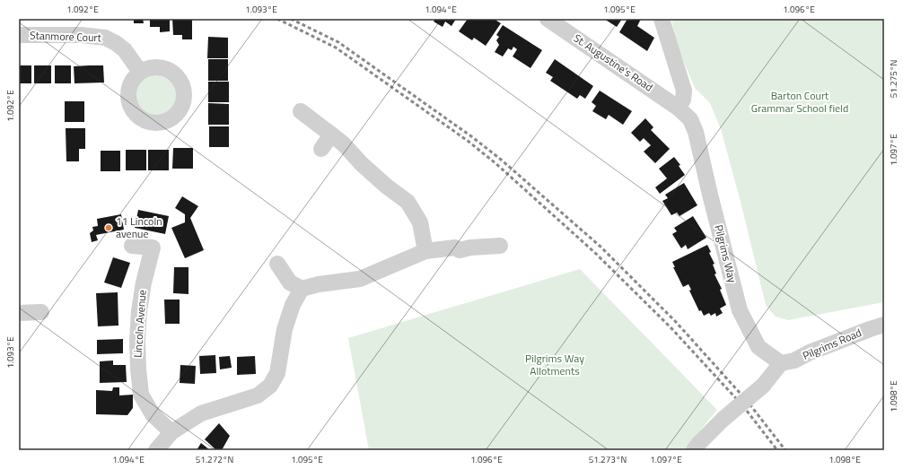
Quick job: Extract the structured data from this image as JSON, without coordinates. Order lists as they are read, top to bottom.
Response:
{
  "streets": {
    "street": [
      "Stanmore Court",
      "St. Augustine's Road",
      "Pilgrims Way",
      "Lincoln Avenue",
      "Pilgrims Road"
    ]
  },
  "crossings": [
    ["St. Augustine's Road", "Pilgrims Way"],
    ["Pilgrims Way", "Pilgrims Road"]
  ],
  "parks": ["Barton Court Grammar School field", "Pilgrims Way Allotments"],
  "places": ["11 Lincoln avenue"],
  "coordinates": [
    "1.092°E",
    "1.093°E",
    "1.094°E",
    "1.095°E",
    "1.096°E",
    "51.275°N",
    "1.097°E",
    "1.098°E",
    "51.272°N",
    "51.273°N"
  ]
}
